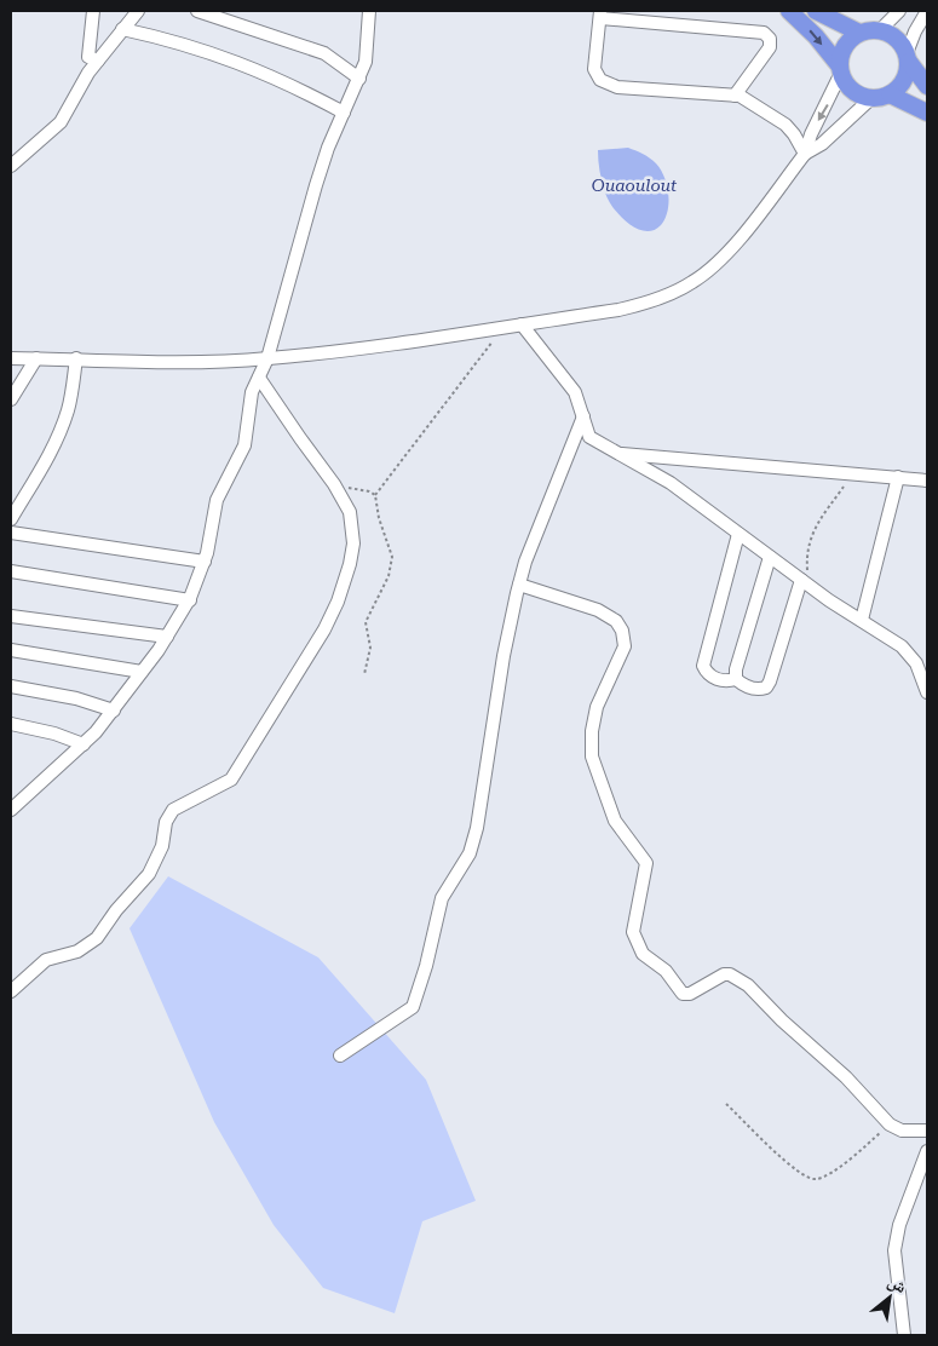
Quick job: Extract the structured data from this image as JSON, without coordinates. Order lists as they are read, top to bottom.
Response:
{
  "water": ["Ouaoulout"],
  "north": "top right"
}
